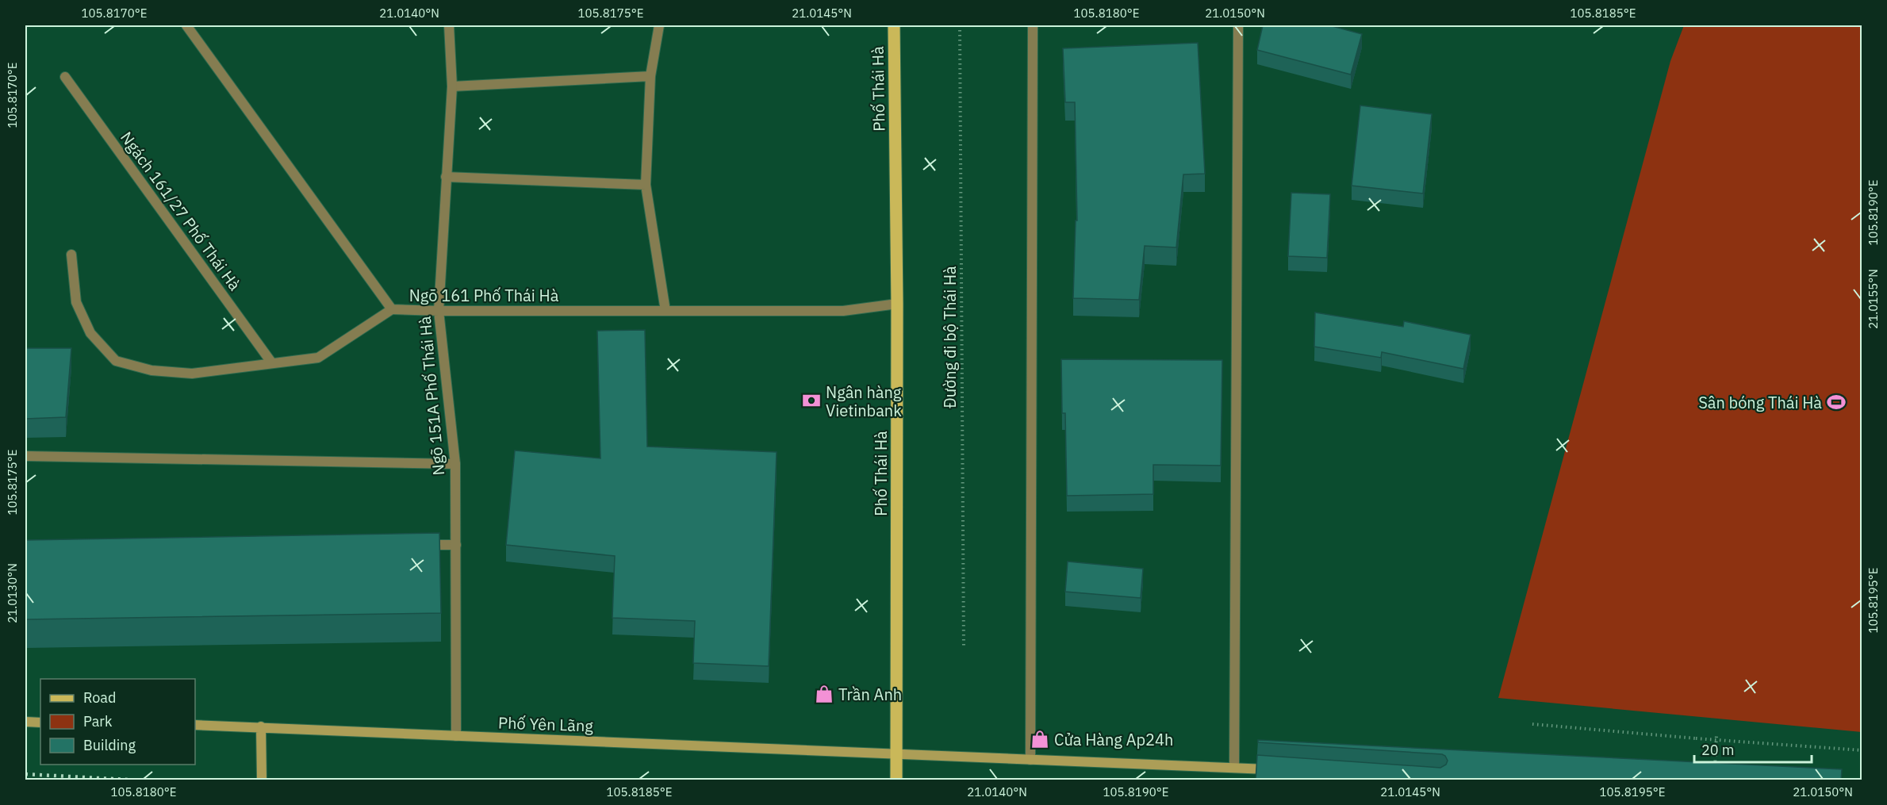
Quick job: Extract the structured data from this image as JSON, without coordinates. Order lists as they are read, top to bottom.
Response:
{
  "streets": {
    "main road": ["Phố Thái Hà", "Phố Yên Lãng"],
    "street": ["Ngách 161/27 Phố Thái Hà", "Ngõ 161 Phố Thái Hà", "Ngõ 151A Phố Thái Hà"],
    "path": ["Đường đi bộ Thái Hà"]
  },
  "crossings": [
    ["Phố Thái Hà", "Ngõ 161 Phố Thái Hà"],
    ["Phố Thái Hà", "Phố Yên Lãng"],
    ["Ngõ 161 Phố Thái Hà", "Ngõ 151A Phố Thái Hà"],
    ["Ngõ 151A Phố Thái Hà", "Phố Yên Lãng"]
  ],
  "places": {
    "bank": ["Ngân hàng Vietinbank"],
    "sports": ["Sân bóng Thái Hà"],
    "shop": ["Trần Anh", "Cửa Hàng Ap24h"]
  },
  "legend": ["Road", "Park", "Building"],
  "scale_bar": "20 m",
  "coordinates": [
    "105.8170°E",
    "21.0140°N",
    "105.8175°E",
    "21.0145°N",
    "105.8180°E",
    "21.0150°N",
    "105.8185°E",
    "105.8190°E",
    "21.0155°N",
    "21.0130°N",
    "105.8195°E"
  ]
}
